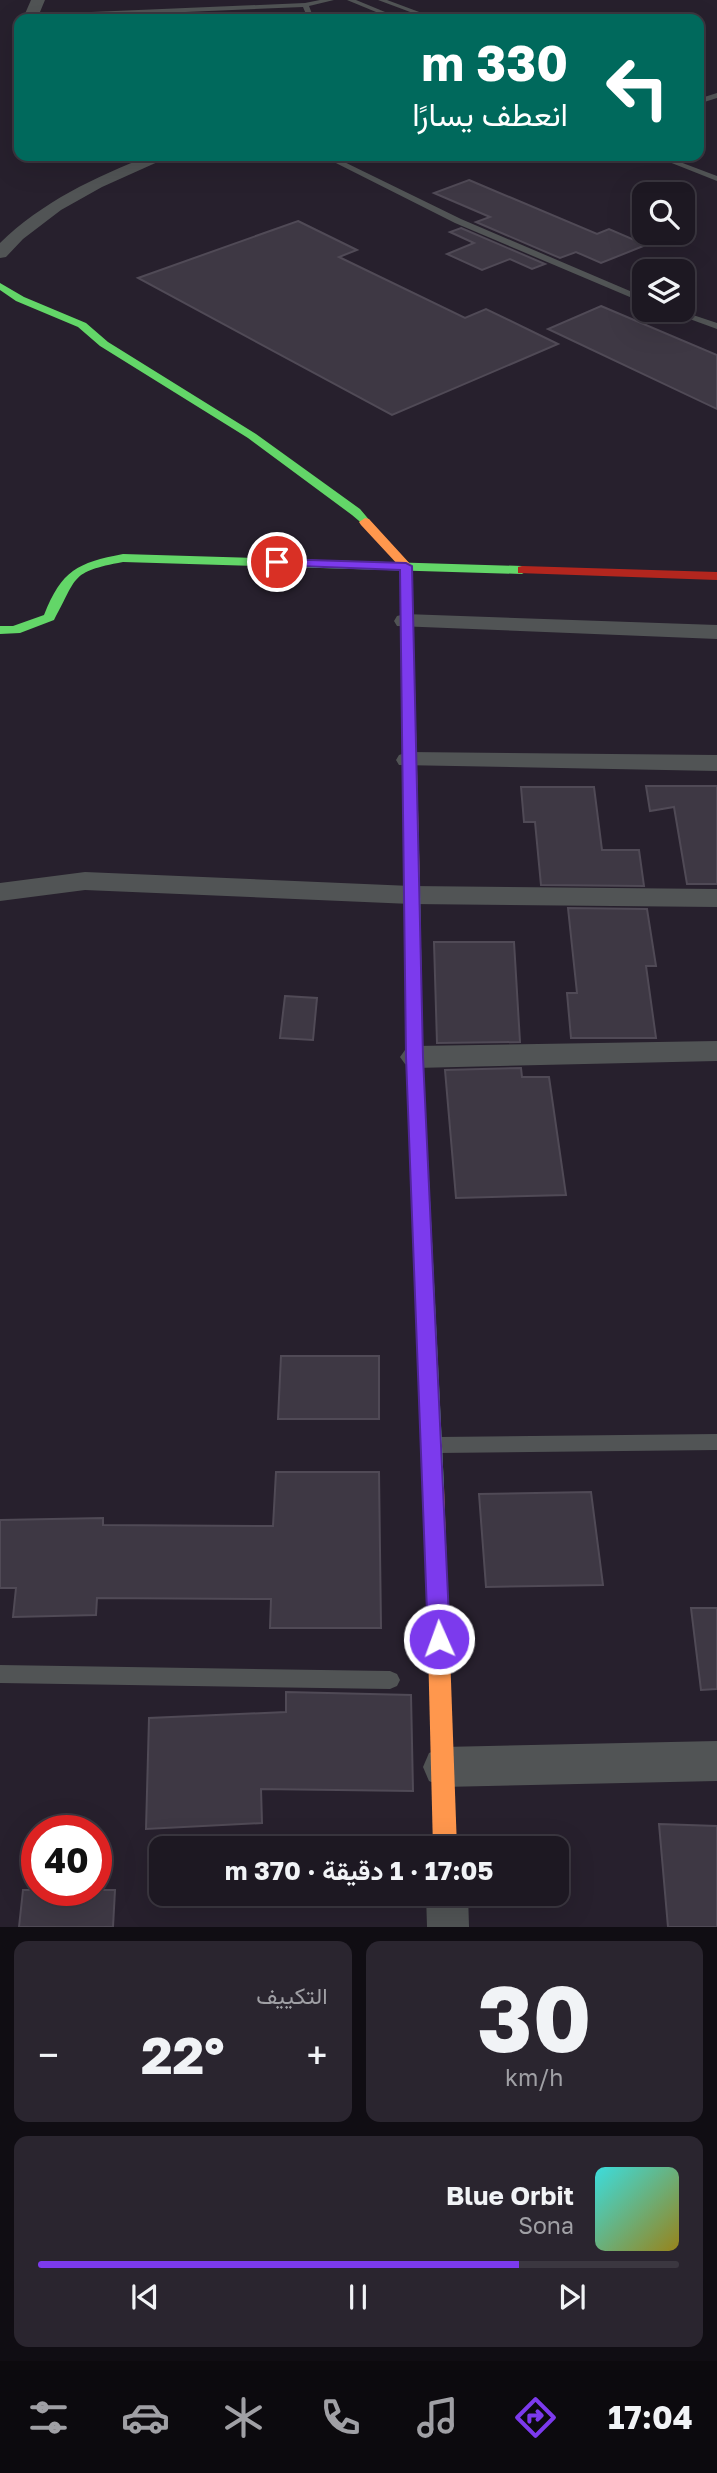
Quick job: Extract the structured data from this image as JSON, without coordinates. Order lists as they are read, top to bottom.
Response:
{
  "page": {
    "turn": ["330 m", "انعطف يسارًا"],
    "limit": "40",
    "trip": "17:05 · 1 دقيقة · 370 m",
    "tile": [
      ["30", "km/h"],
      "التكييف"
    ],
    "heat": ["−", "22°", "+"],
    "song": ["Blue Orbit", "Sona"],
    "tabs": "17:04"
  }
}
